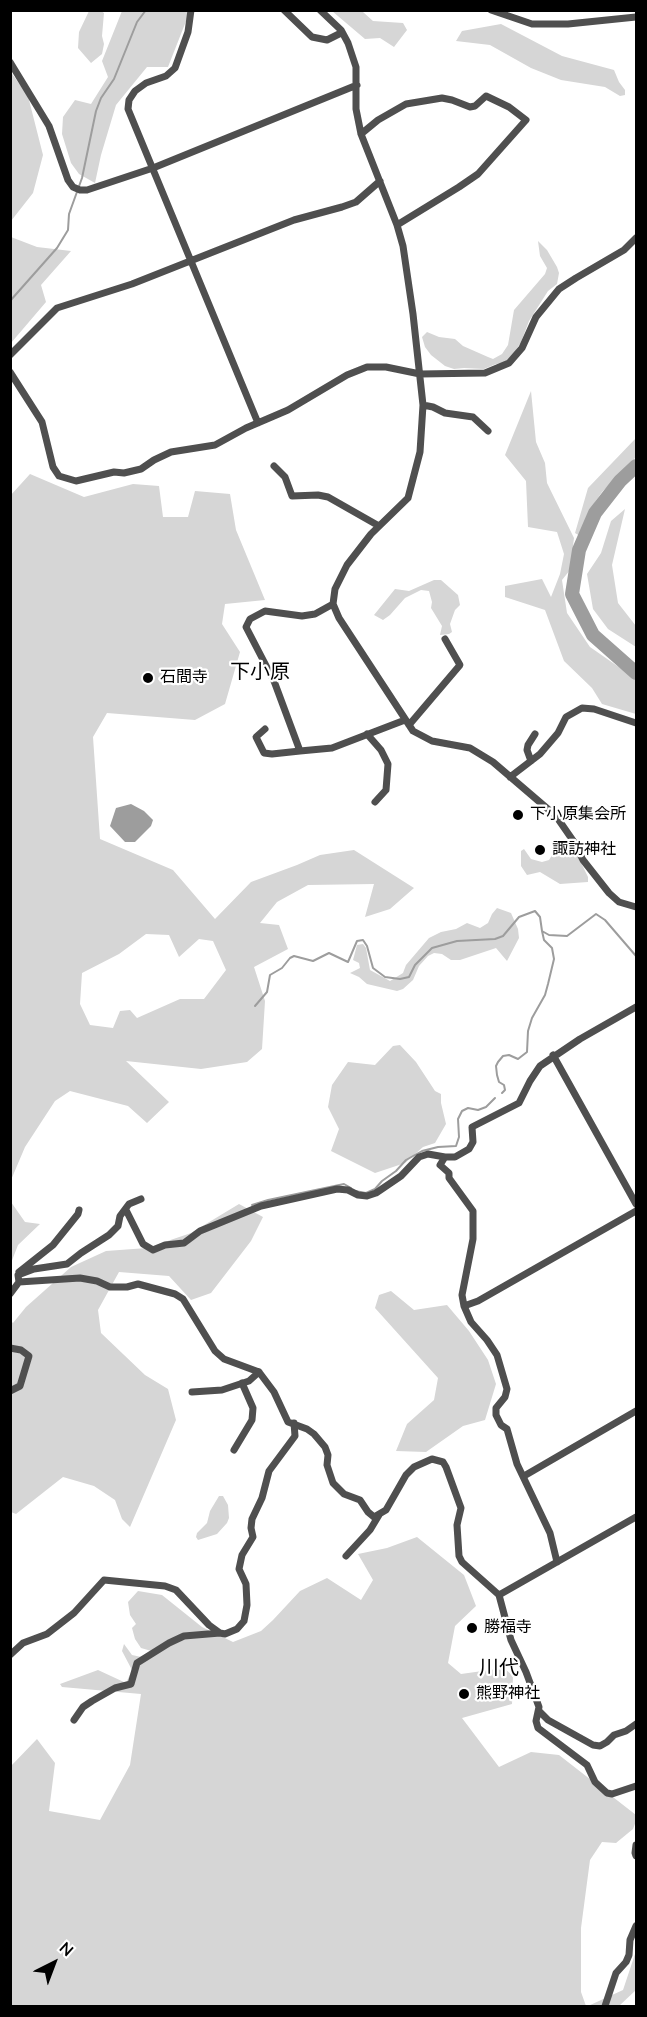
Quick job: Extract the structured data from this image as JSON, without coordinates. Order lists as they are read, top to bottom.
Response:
{
  "districts": ["下小原", "川代"],
  "places": [
    "石間寺",
    "下小原集会所",
    "諏訪神社",
    "勝福寺",
    "熊野神社"
  ],
  "north": "top right"
}
